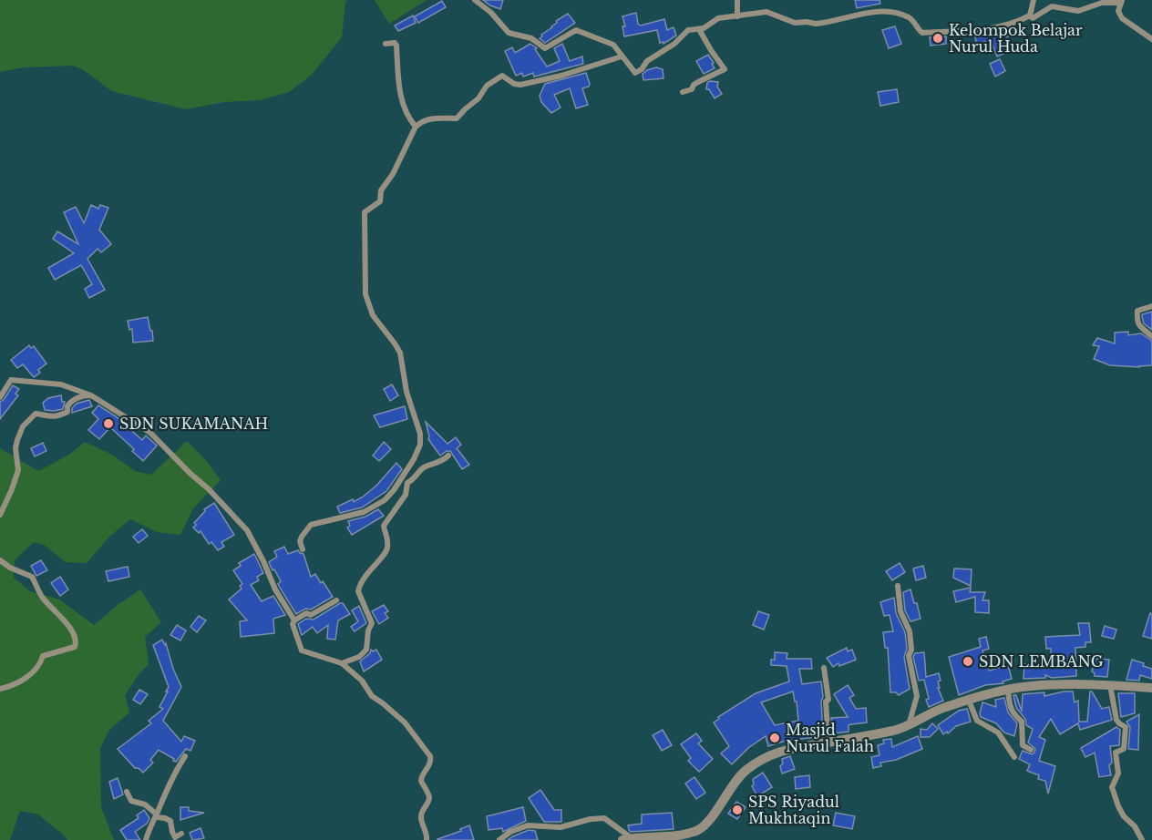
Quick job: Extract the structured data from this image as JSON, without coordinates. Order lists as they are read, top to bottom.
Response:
{
  "places": [
    "Kelompok Belajar Nurul Huda",
    "SDN SUKAMANAH",
    "SDN LEMBANG",
    "Masjid Nurul Falah",
    "SPS Riyadul Mukhtaqin"
  ]
}
